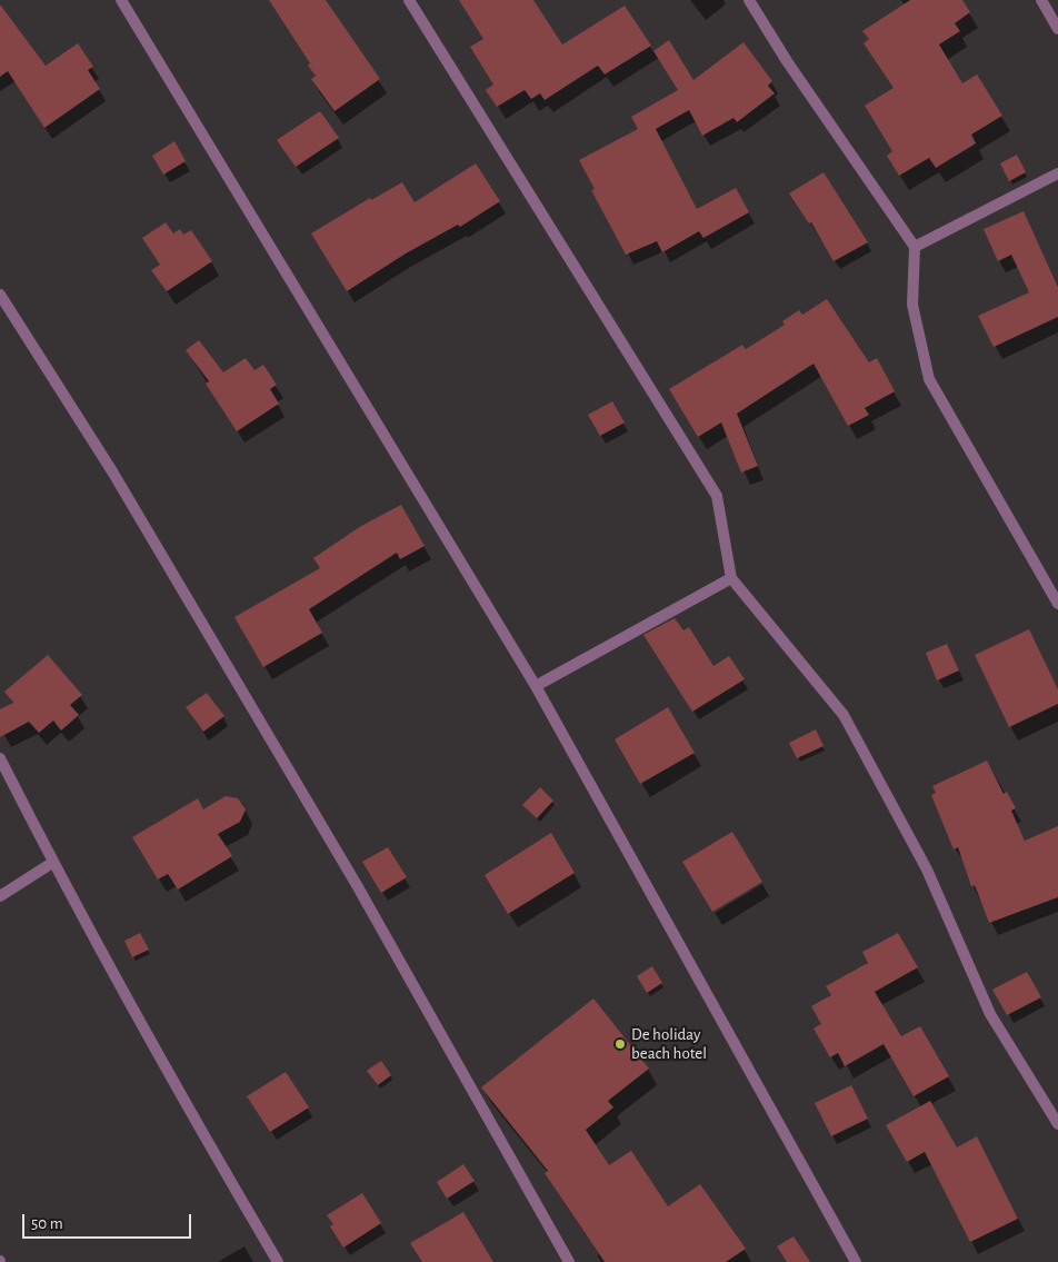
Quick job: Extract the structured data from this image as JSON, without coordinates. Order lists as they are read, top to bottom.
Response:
{
  "places": ["De holiday beach hotel"],
  "scale_bar": "50 m"
}
